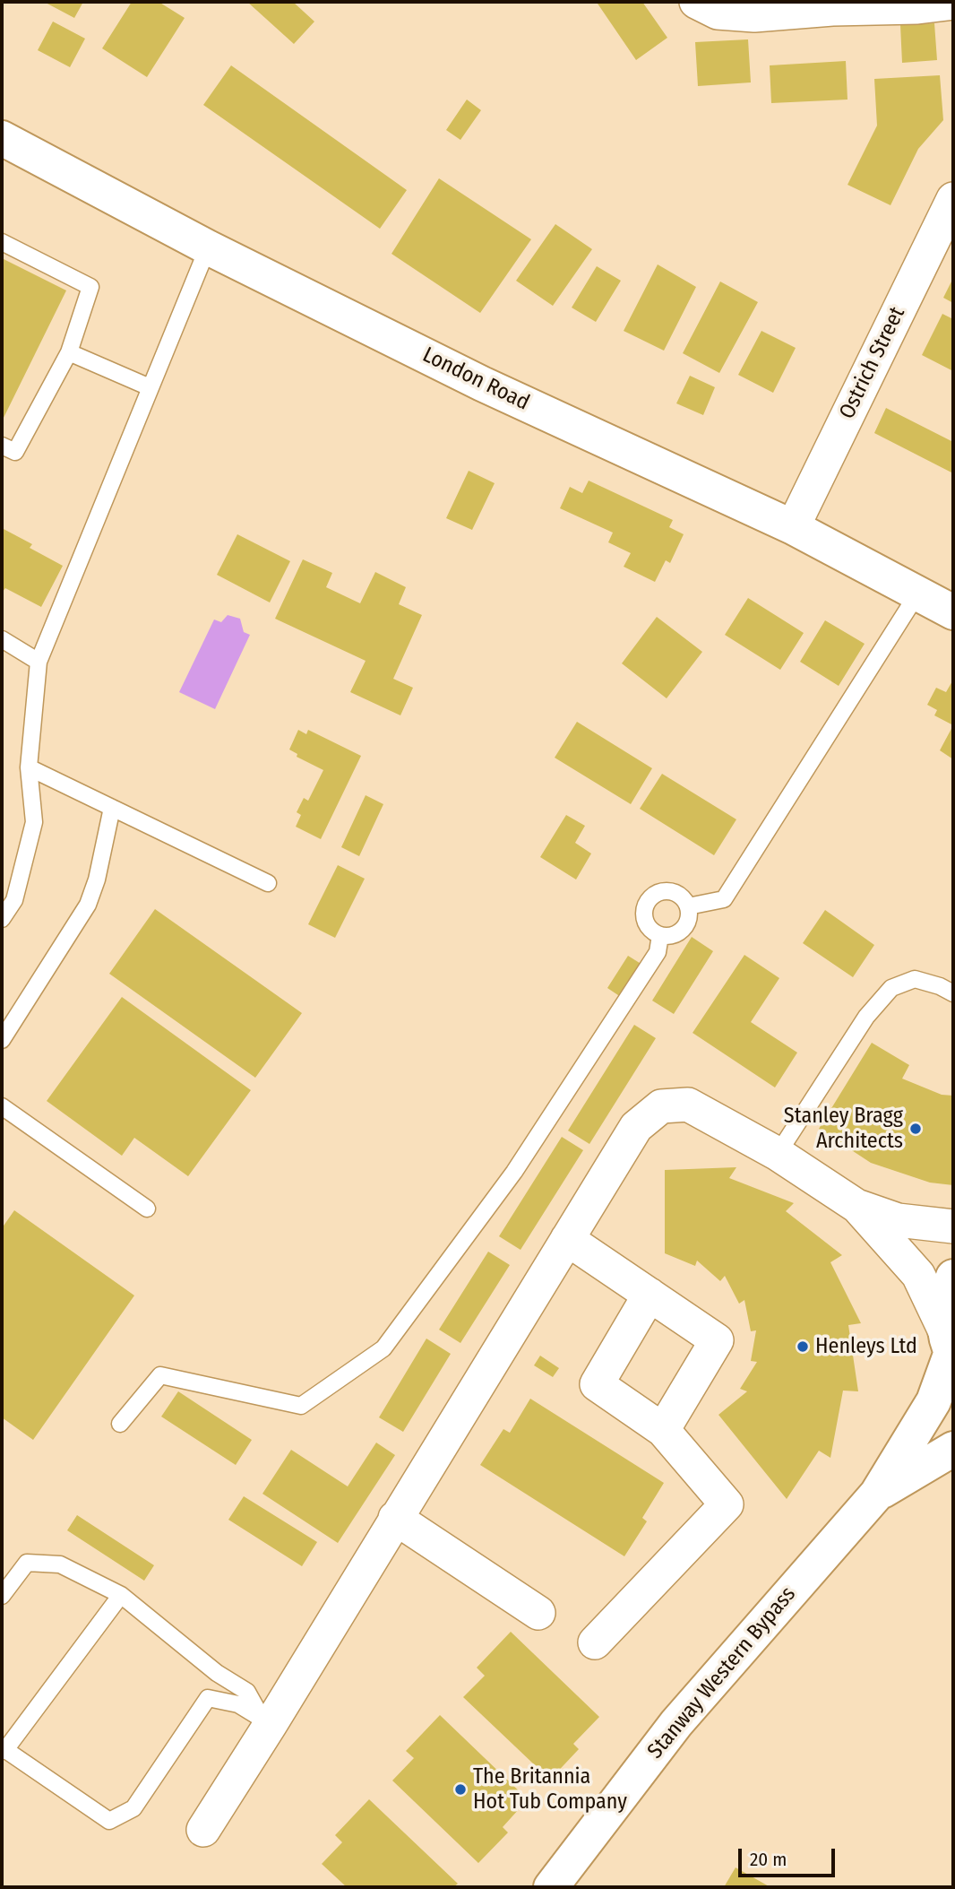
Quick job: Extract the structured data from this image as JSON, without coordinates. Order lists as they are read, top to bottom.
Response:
{
  "streets": {
    "main road": ["London Road", "Stanway Western Bypass"],
    "street": ["Ostrich Street"]
  },
  "crossings": [
    ["Ostrich Street", "London Road"]
  ],
  "places": ["Stanley Bragg Architects", "Henleys Ltd", "The Britannia Hot Tub Company"],
  "scale_bar": "20 m"
}
